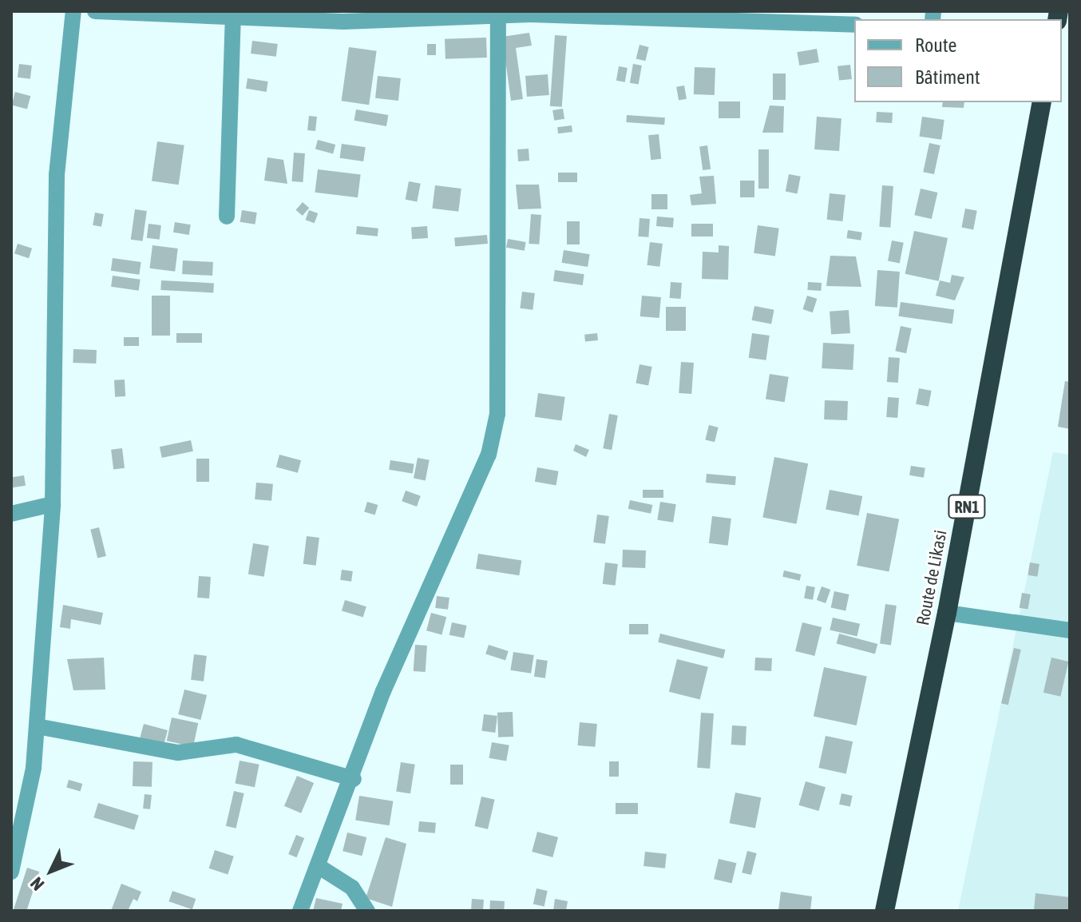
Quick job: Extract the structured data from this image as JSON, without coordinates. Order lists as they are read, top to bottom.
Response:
{
  "streets": {
    "highway": ["RN1", "Route de Likasi"]
  },
  "legend": ["Route", "Bâtiment"],
  "north": "bottom left"
}
